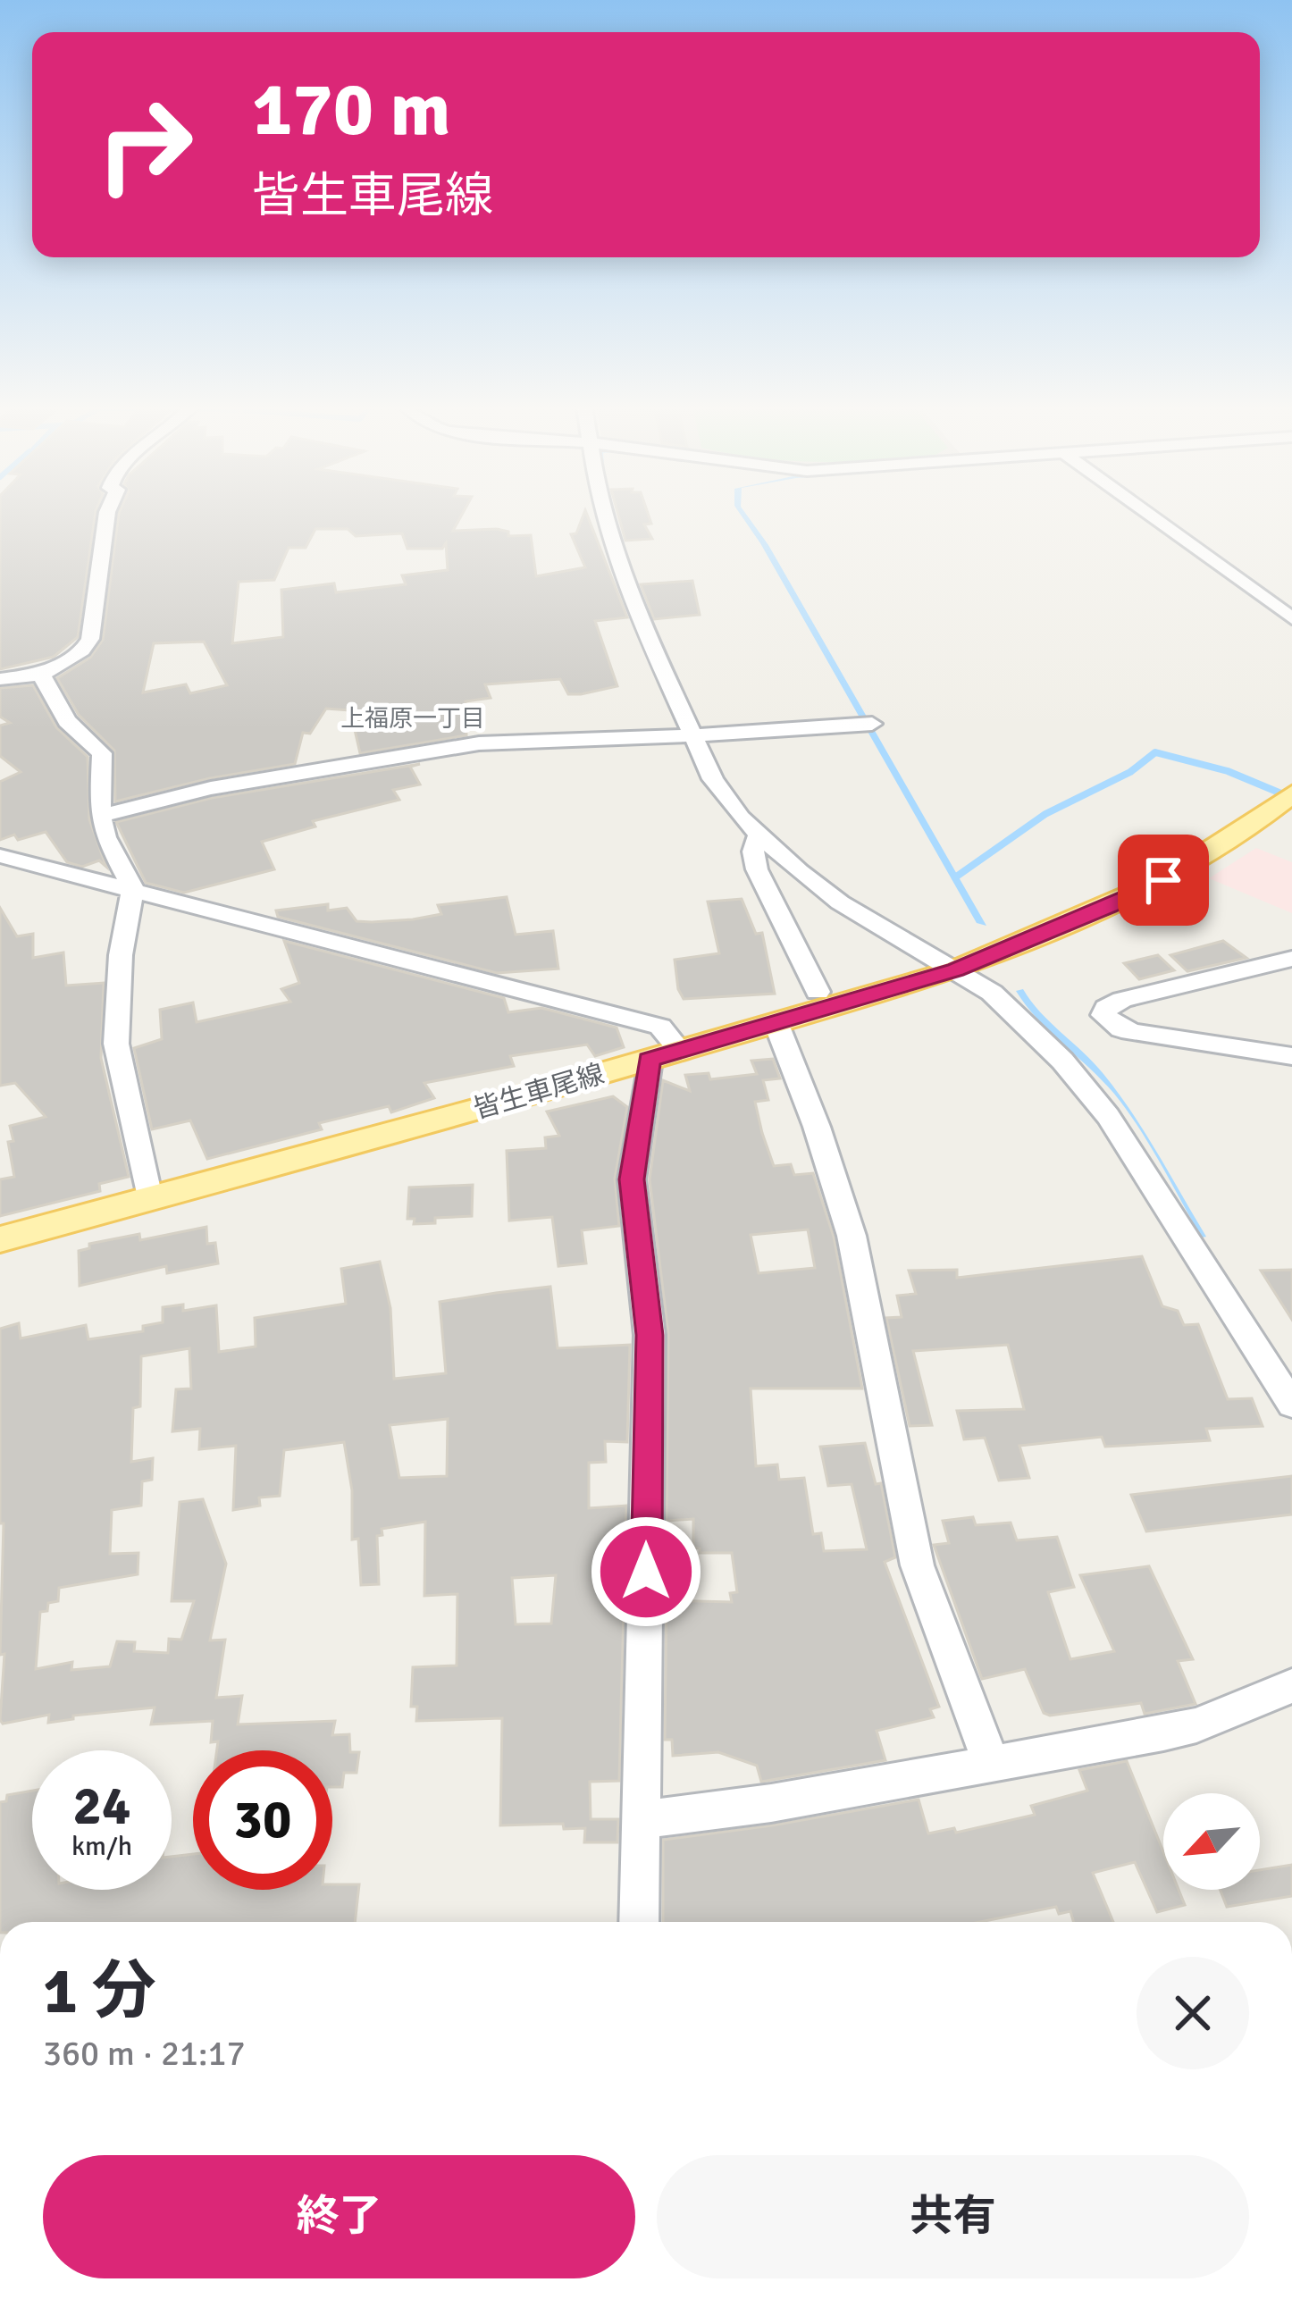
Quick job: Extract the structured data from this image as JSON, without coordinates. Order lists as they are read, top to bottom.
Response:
{
  "streets": {
    "main road": ["皆生車尾線"]
  },
  "districts": ["上福原一丁目"],
  "north": "bottom left",
  "page": {
    "turn": ["170 m", "皆生車尾線"],
    "speed": "24 km/h",
    "limit": "30",
    "heading": ["1 分", "360 m · 21:17"],
    "buttons": ["終了", "共有"]
  }
}
